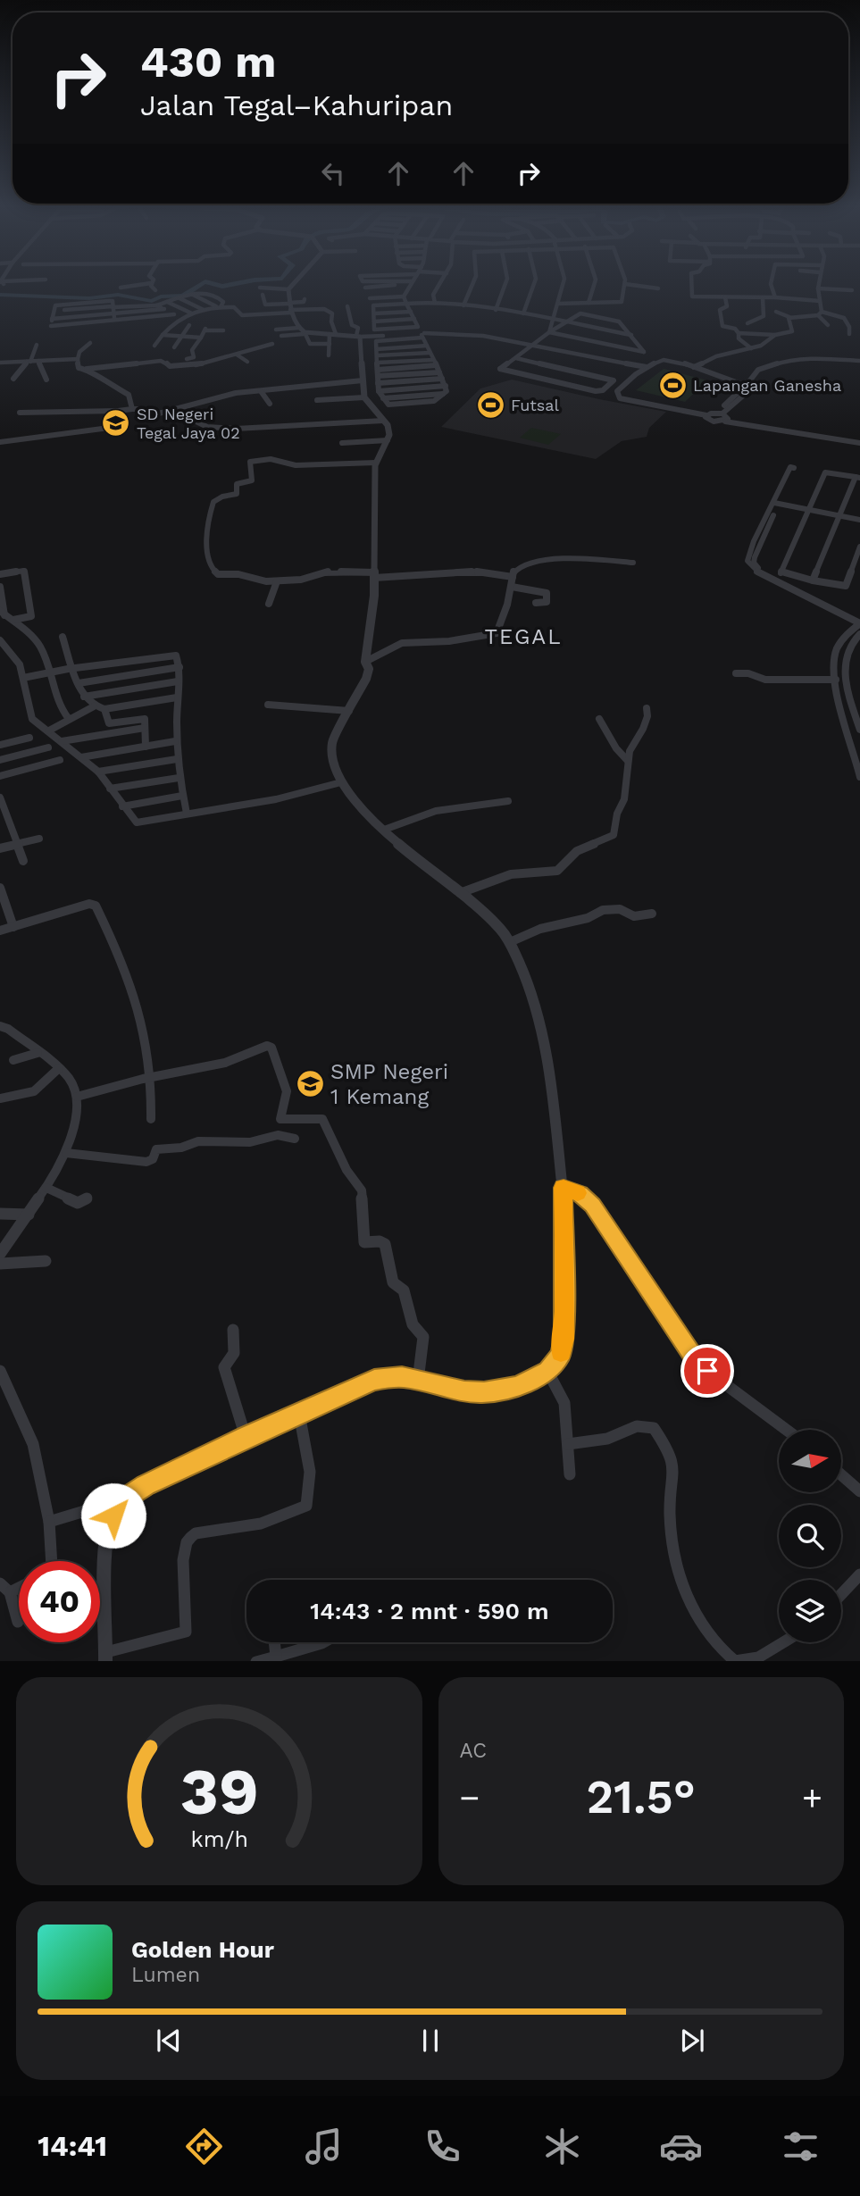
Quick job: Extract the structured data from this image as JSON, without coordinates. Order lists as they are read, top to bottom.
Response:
{
  "districts": ["TEGAL"],
  "places": {
    "sports": ["Lapangan Ganesha", "Futsal"],
    "school or university": ["SD Negeri Tegal Jaya 02", "SMP Negeri 1 Kemang"]
  },
  "north": "right",
  "page": {
    "turn": ["430 m", "Jalan Tegal–Kahuripan"],
    "limit": "40",
    "trip": "14:43 · 2 mnt · 590 m",
    "tile": "AC",
    "heat": ["−", "21.5°", "+"],
    "song": ["Golden Hour", "Lumen"],
    "tabs": "14:41",
    "gauge": ["39", "km/h"]
  }
}
